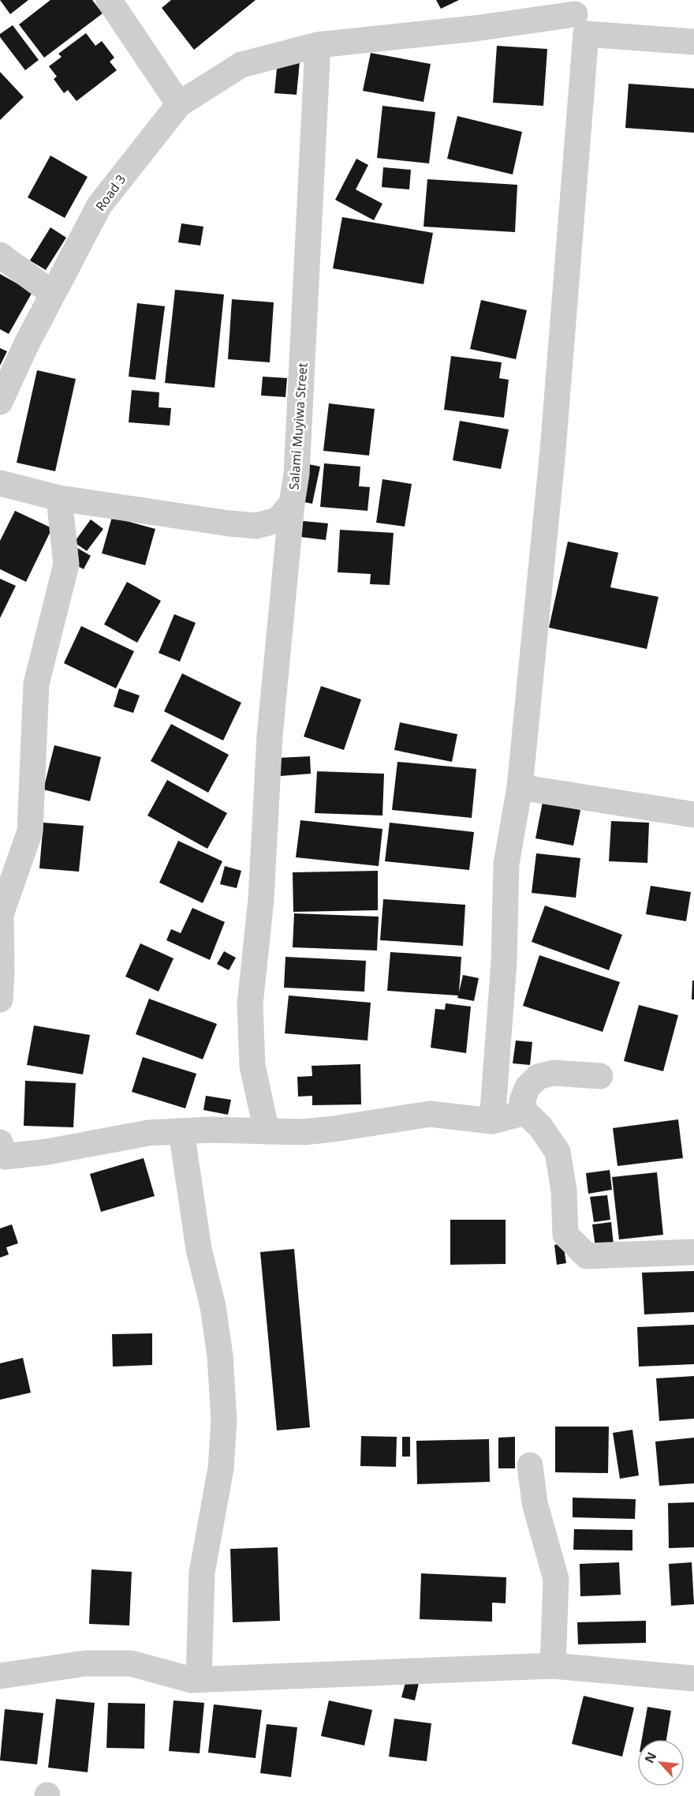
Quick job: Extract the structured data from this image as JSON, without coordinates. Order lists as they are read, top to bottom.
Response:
{
  "streets": {
    "street": ["Road 3", "Salami Muyiwa Street"]
  },
  "crossings": [
    ["Road 3", "Salami Muyiwa Street"]
  ],
  "north": "top left"
}
